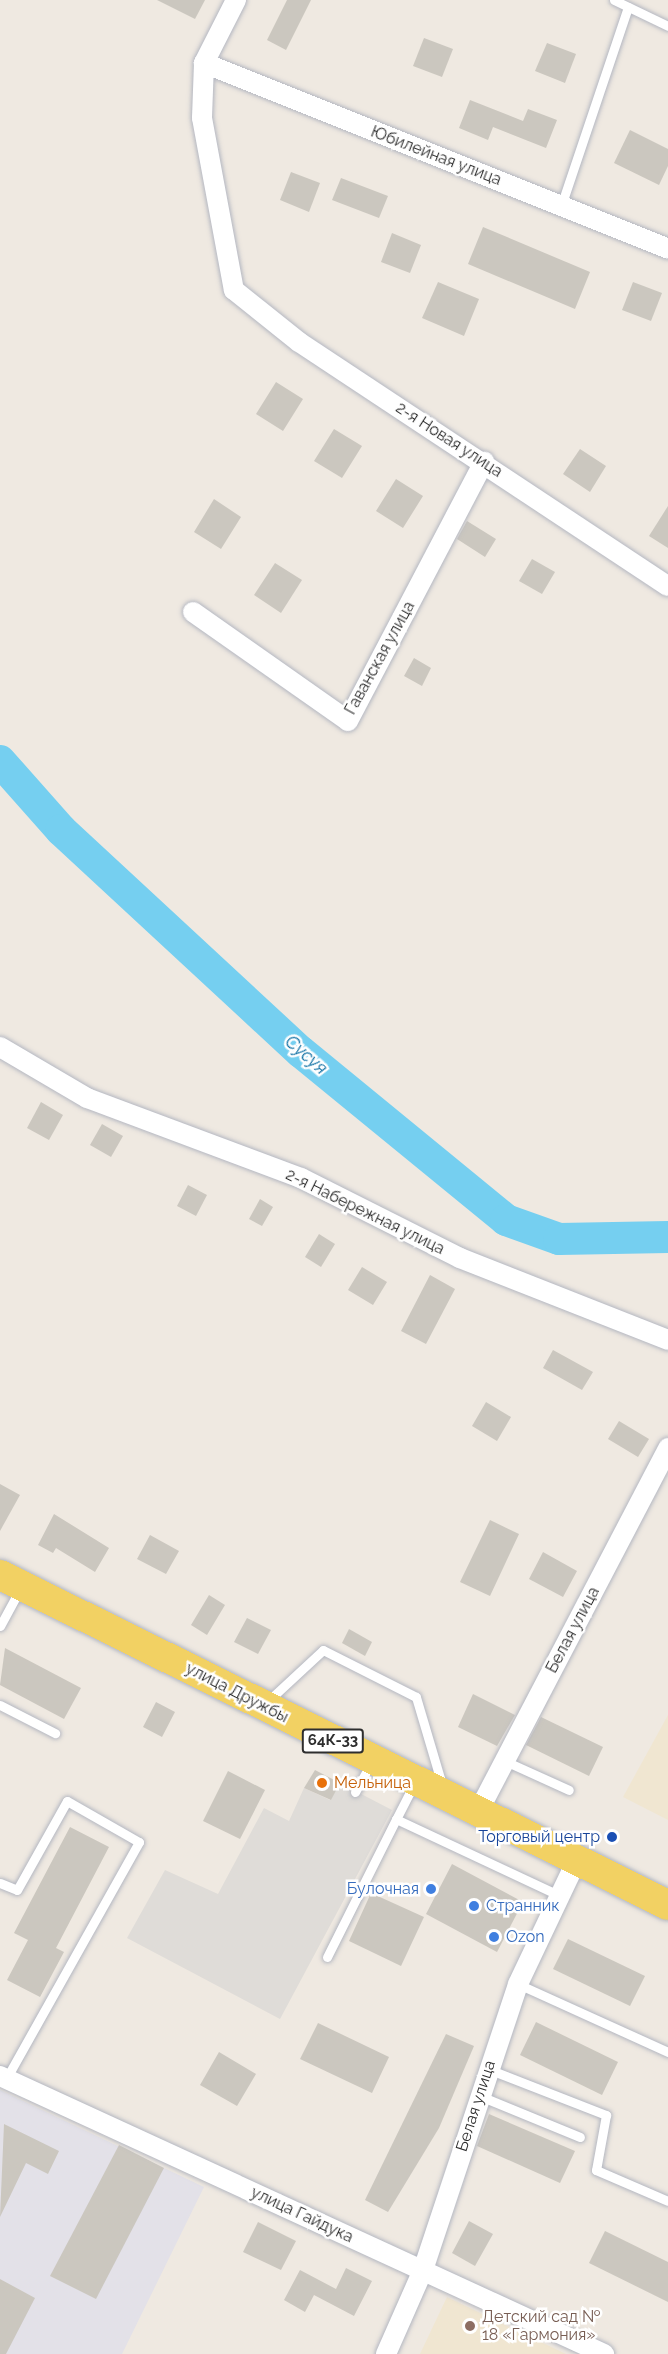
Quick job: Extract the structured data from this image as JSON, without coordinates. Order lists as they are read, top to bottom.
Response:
{
  "streets": {
    "main road": ["улица Дружбы", "64К-33"],
    "street": [
      "Юбилейная улица",
      "2-я Новая улица",
      "Гаванская улица",
      "2-я Набережная улица",
      "Белая улица",
      "улица Гайдука"
    ]
  },
  "crossings": [
    ["Юбилейная улица", "2-я Новая улица"],
    ["2-я Новая улица", "Гаванская улица"],
    ["Белая улица", "улица Дружбы"],
    ["Белая улица", "улица Гайдука"]
  ],
  "water": ["Сусуя"],
  "places": [
    "Мельница",
    "Торговый центр",
    "Булочная",
    "Странник",
    "Ozon",
    "Детский сад № 18 «Гармония»"
  ]
}
